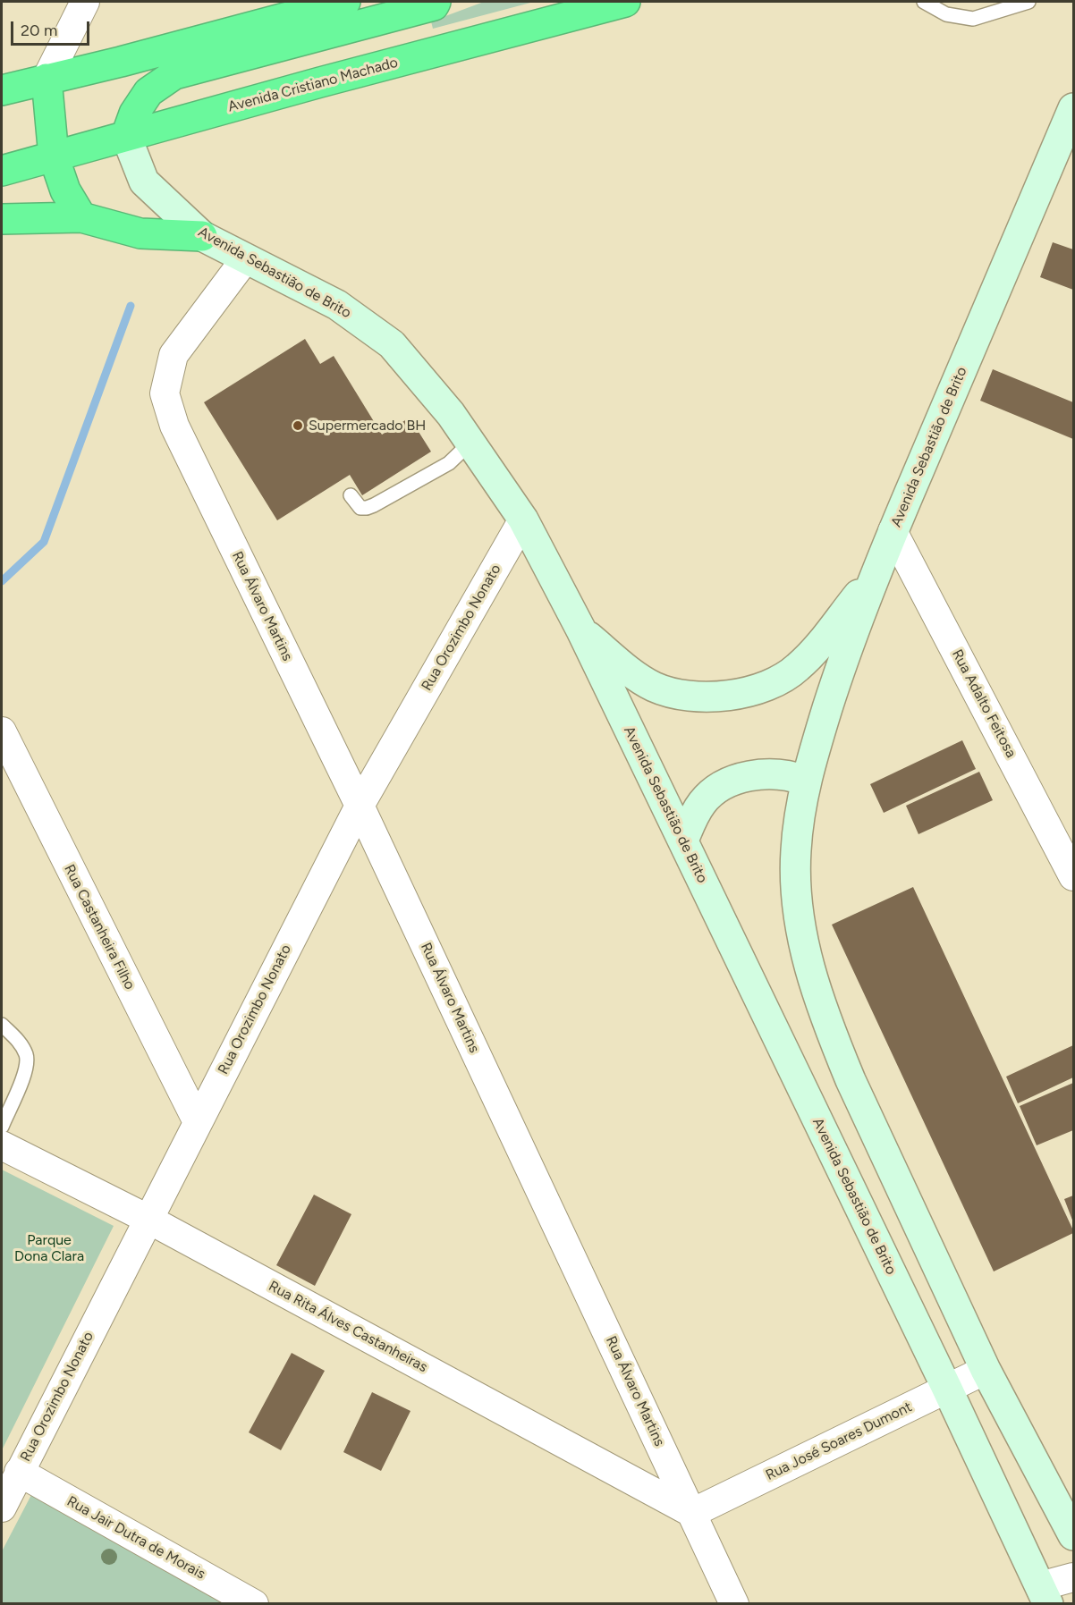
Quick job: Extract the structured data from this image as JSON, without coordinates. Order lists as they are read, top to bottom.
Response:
{
  "streets": {
    "highway": ["Avenida Cristiano Machado"],
    "street": [
      "Avenida Sebastião de Brito",
      "Rua Álvaro Martins",
      "Rua Orozimbo Nonato",
      "Rua Adalto Feitosa",
      "Rua Castanheira Filho",
      "Rua Rita Álves Castanheiras",
      "Rua José Soares Dumont",
      "Rua Jair Dutra de Morais"
    ]
  },
  "crossings": [
    ["Avenida Cristiano Machado", "Avenida Sebastião de Brito"],
    ["Avenida Sebastião de Brito", "Rua Álvaro Martins"],
    ["Avenida Sebastião de Brito", "Rua Orozimbo Nonato"],
    ["Avenida Sebastião de Brito", "Rua Adalto Feitosa"],
    ["Avenida Sebastião de Brito", "Rua José Soares Dumont"],
    ["Rua Álvaro Martins", "Rua Orozimbo Nonato"],
    ["Rua Álvaro Martins", "Rua Rita Álves Castanheiras"],
    ["Rua Álvaro Martins", "Rua José Soares Dumont"],
    ["Rua Orozimbo Nonato", "Rua Castanheira Filho"],
    ["Rua Orozimbo Nonato", "Rua Rita Álves Castanheiras"],
    ["Rua Orozimbo Nonato", "Rua Jair Dutra de Morais"],
    ["Rua Rita Álves Castanheiras", "Rua José Soares Dumont"]
  ],
  "parks": ["Parque Dona Clara"],
  "places": ["Supermercado BH"],
  "scale_bar": "20 m"
}
